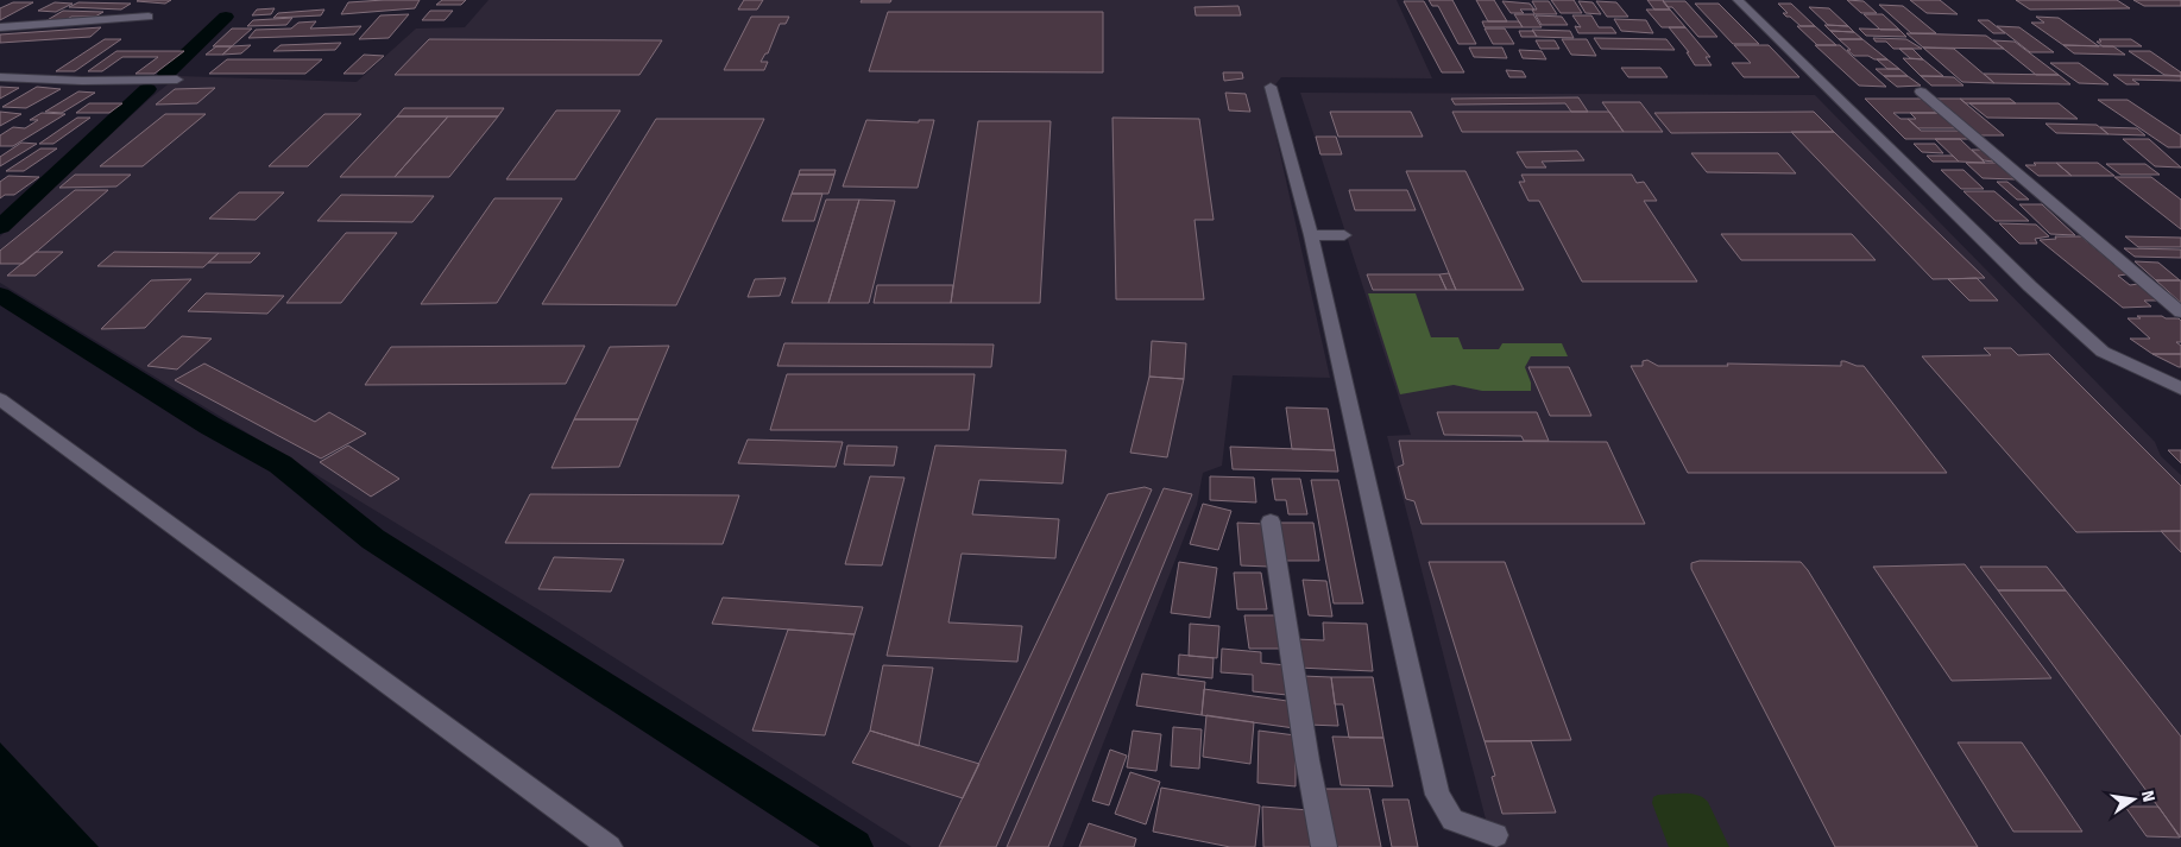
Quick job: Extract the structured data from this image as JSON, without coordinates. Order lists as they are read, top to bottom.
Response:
{
  "north": "right"
}
